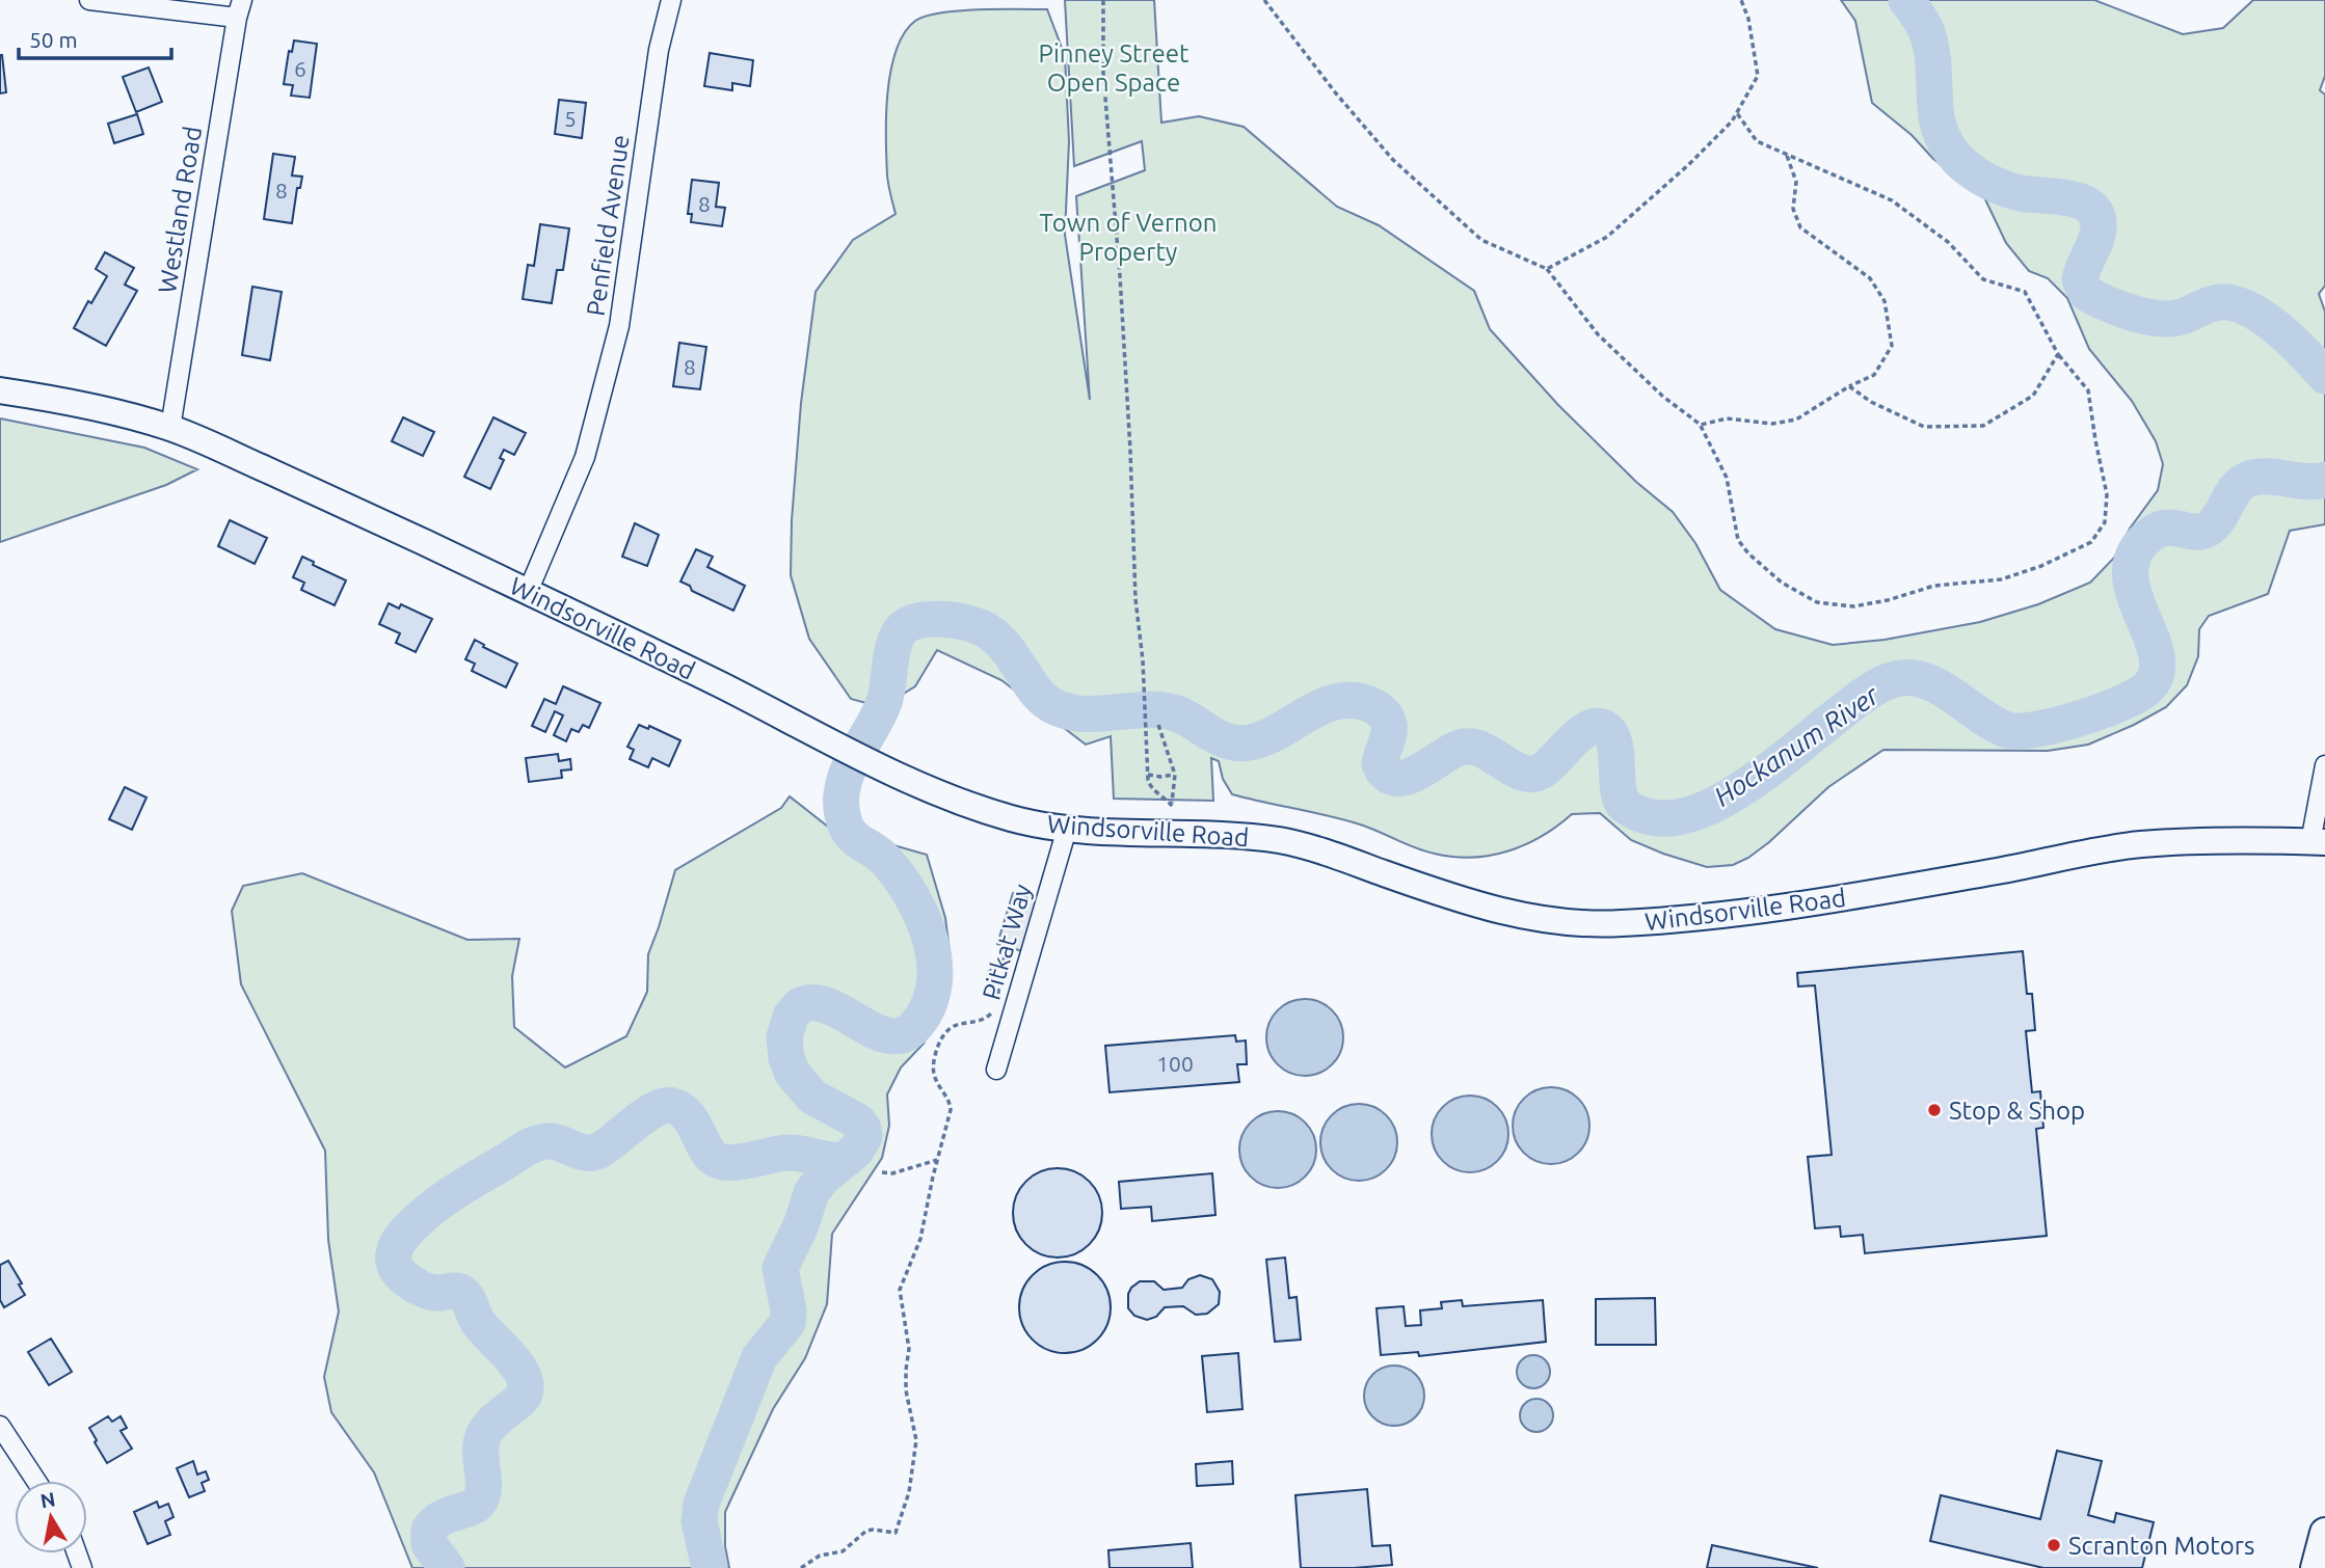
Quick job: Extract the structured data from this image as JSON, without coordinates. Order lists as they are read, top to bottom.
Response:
{
  "streets": {
    "main road": ["Windsorville Road"],
    "street": ["Westland Road", "Penfield Avenue", "Pitkat Way"]
  },
  "crossings": [
    ["Westland Road", "Windsorville Road"],
    ["Penfield Avenue", "Windsorville Road"],
    ["Windsorville Road", "Pitkat Way"]
  ],
  "water": ["Hockanum River"],
  "parks": ["Pinney Street Open Space", "Town of Vernon Property"],
  "places": ["Stop & Shop", "Scranton Motors"],
  "house_numbers": [
    "6",
    "5",
    "8",
    "8",
    "8",
    "100"
  ],
  "scale_bar": "50 m",
  "north": "top"
}
